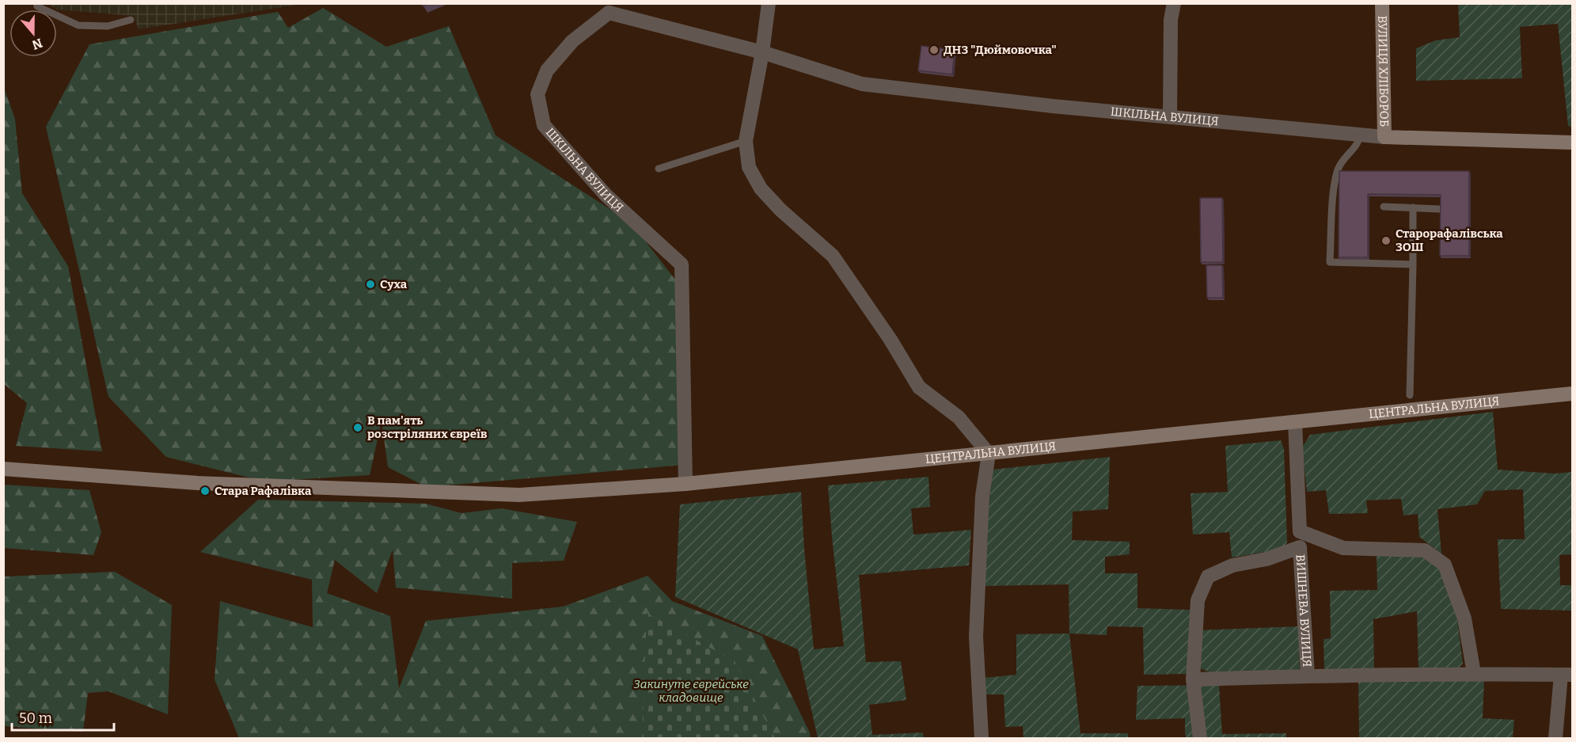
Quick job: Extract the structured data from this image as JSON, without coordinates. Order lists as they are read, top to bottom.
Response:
{
  "streets": {
    "main road": ["ВУЛИЦЯ ХЛІБОРОБ", "ШКІЛЬНА ВУЛИЦЯ", "ЦЕНТРАЛЬНА ВУЛИЦЯ"],
    "street": ["ВИШНЕВА ВУЛИЦЯ"]
  },
  "crossings": [
    ["ВУЛИЦЯ ХЛІБОРОБ", "ШКІЛЬНА ВУЛИЦЯ"],
    ["ШКІЛЬНА ВУЛИЦЯ", "ЦЕНТРАЛЬНА ВУЛИЦЯ"]
  ],
  "parks": ["Закинуте єврейське кладовище"],
  "places": [
    "ДНЗ \"Дюймовочка\"",
    "Старорафалівська ЗОШ",
    "Суха",
    "В пам'ять розстріляних євреїв",
    "Стара Рафалівка"
  ],
  "scale_bar": "50 m",
  "north": "bottom"
}
